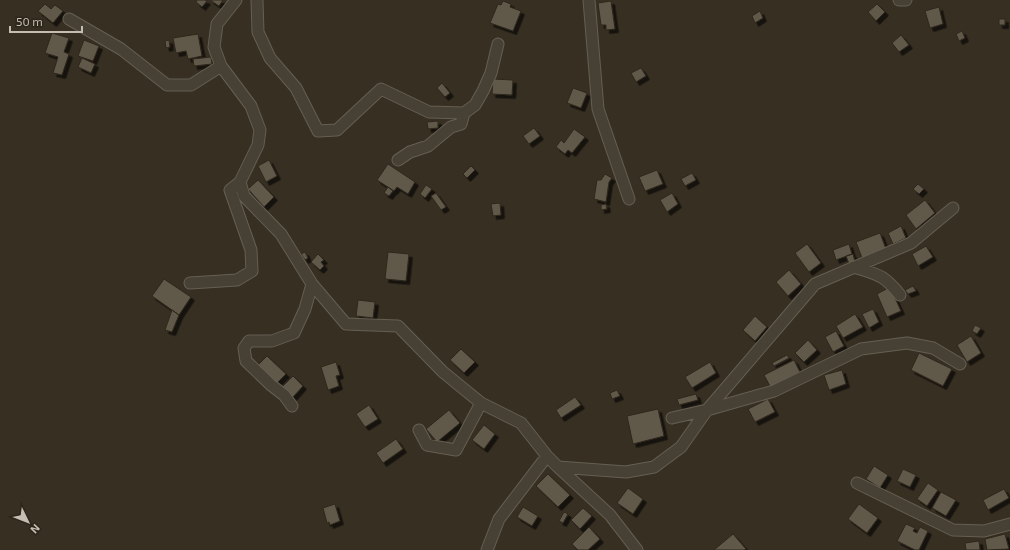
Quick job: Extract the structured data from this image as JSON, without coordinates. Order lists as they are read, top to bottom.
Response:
{
  "scale_bar": "50 m",
  "north": "bottom right"
}
